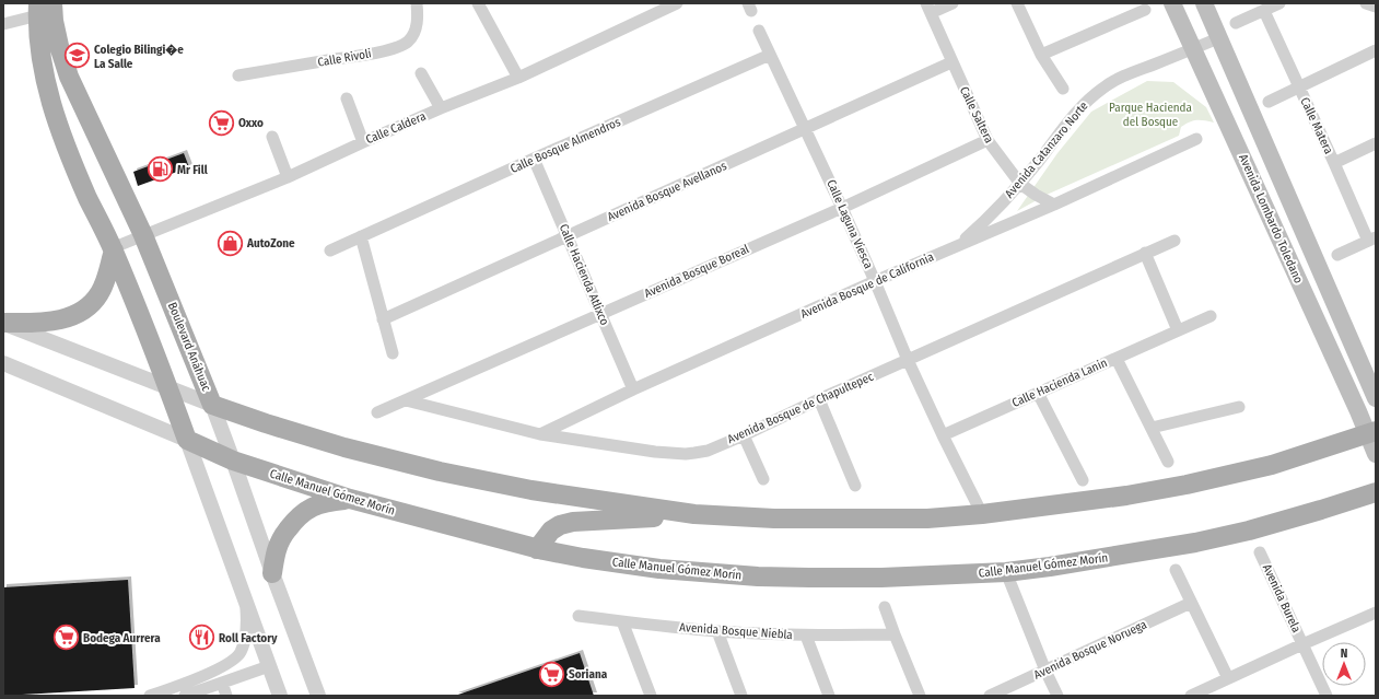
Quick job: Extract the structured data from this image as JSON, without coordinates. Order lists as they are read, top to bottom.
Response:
{
  "streets": {
    "main road": ["Avenida Lombardo Toledano", "Boulevard Anáhuac", "Calle Manuel Gómez Morín"],
    "street": [
      "Calle Rivoli",
      "Calle Saltera",
      "Calle Matera",
      "Calle Caldera",
      "Calle Bosque Almendros",
      "Avenida Catanzaro Norte",
      "Avenida Bosque Avellanos",
      "Calle Laguna Viesca",
      "Avenida Bosque Boreal",
      "Calle Hacienda Atlixco",
      "Avenida Bosque de California",
      "Calle Hacienda Lanin",
      "Avenida Bosque de Chapultepec",
      "Avenida Burela",
      "Avenida Bosque Niebla",
      "Avenida Bosque Noruega"
    ]
  },
  "crossings": [
    ["Calle Saltera", "Avenida Catanzaro Norte"],
    ["Calle Saltera", "Avenida Bosque Avellanos"],
    ["Calle Saltera", "Avenida Bosque Boreal"],
    ["Calle Saltera", "Avenida Bosque de California"],
    ["Calle Caldera", "Boulevard Anáhuac"],
    ["Calle Bosque Almendros", "Calle Laguna Viesca"],
    ["Calle Bosque Almendros", "Calle Hacienda Atlixco"],
    ["Avenida Catanzaro Norte", "Avenida Lombardo Toledano"],
    ["Avenida Catanzaro Norte", "Avenida Bosque de California"],
    ["Avenida Bosque Avellanos", "Calle Laguna Viesca"],
    ["Avenida Bosque Avellanos", "Calle Hacienda Atlixco"],
    ["Calle Laguna Viesca", "Avenida Bosque Boreal"],
    ["Calle Laguna Viesca", "Avenida Bosque de California"],
    ["Calle Laguna Viesca", "Calle Hacienda Lanin"],
    ["Calle Laguna Viesca", "Avenida Bosque de Chapultepec"],
    ["Avenida Bosque Boreal", "Calle Hacienda Atlixco"],
    ["Avenida Bosque Boreal", "Avenida Bosque de Chapultepec"],
    ["Calle Hacienda Atlixco", "Avenida Bosque de California"],
    ["Avenida Bosque de California", "Avenida Bosque de Chapultepec"],
    ["Boulevard Anáhuac", "Calle Manuel Gómez Morín"]
  ],
  "parks": ["Parque Hacienda del Bosque"],
  "places": {
    "school or university": ["Colegio Bilingi�e La Salle"],
    "supermarket": ["Oxxo", "Bodega Aurrera", "Soriana"],
    "fuel station": ["Mr Fill"],
    "shop": ["AutoZone"],
    "restaurant": ["Roll Factory"]
  },
  "north": "top"
}
